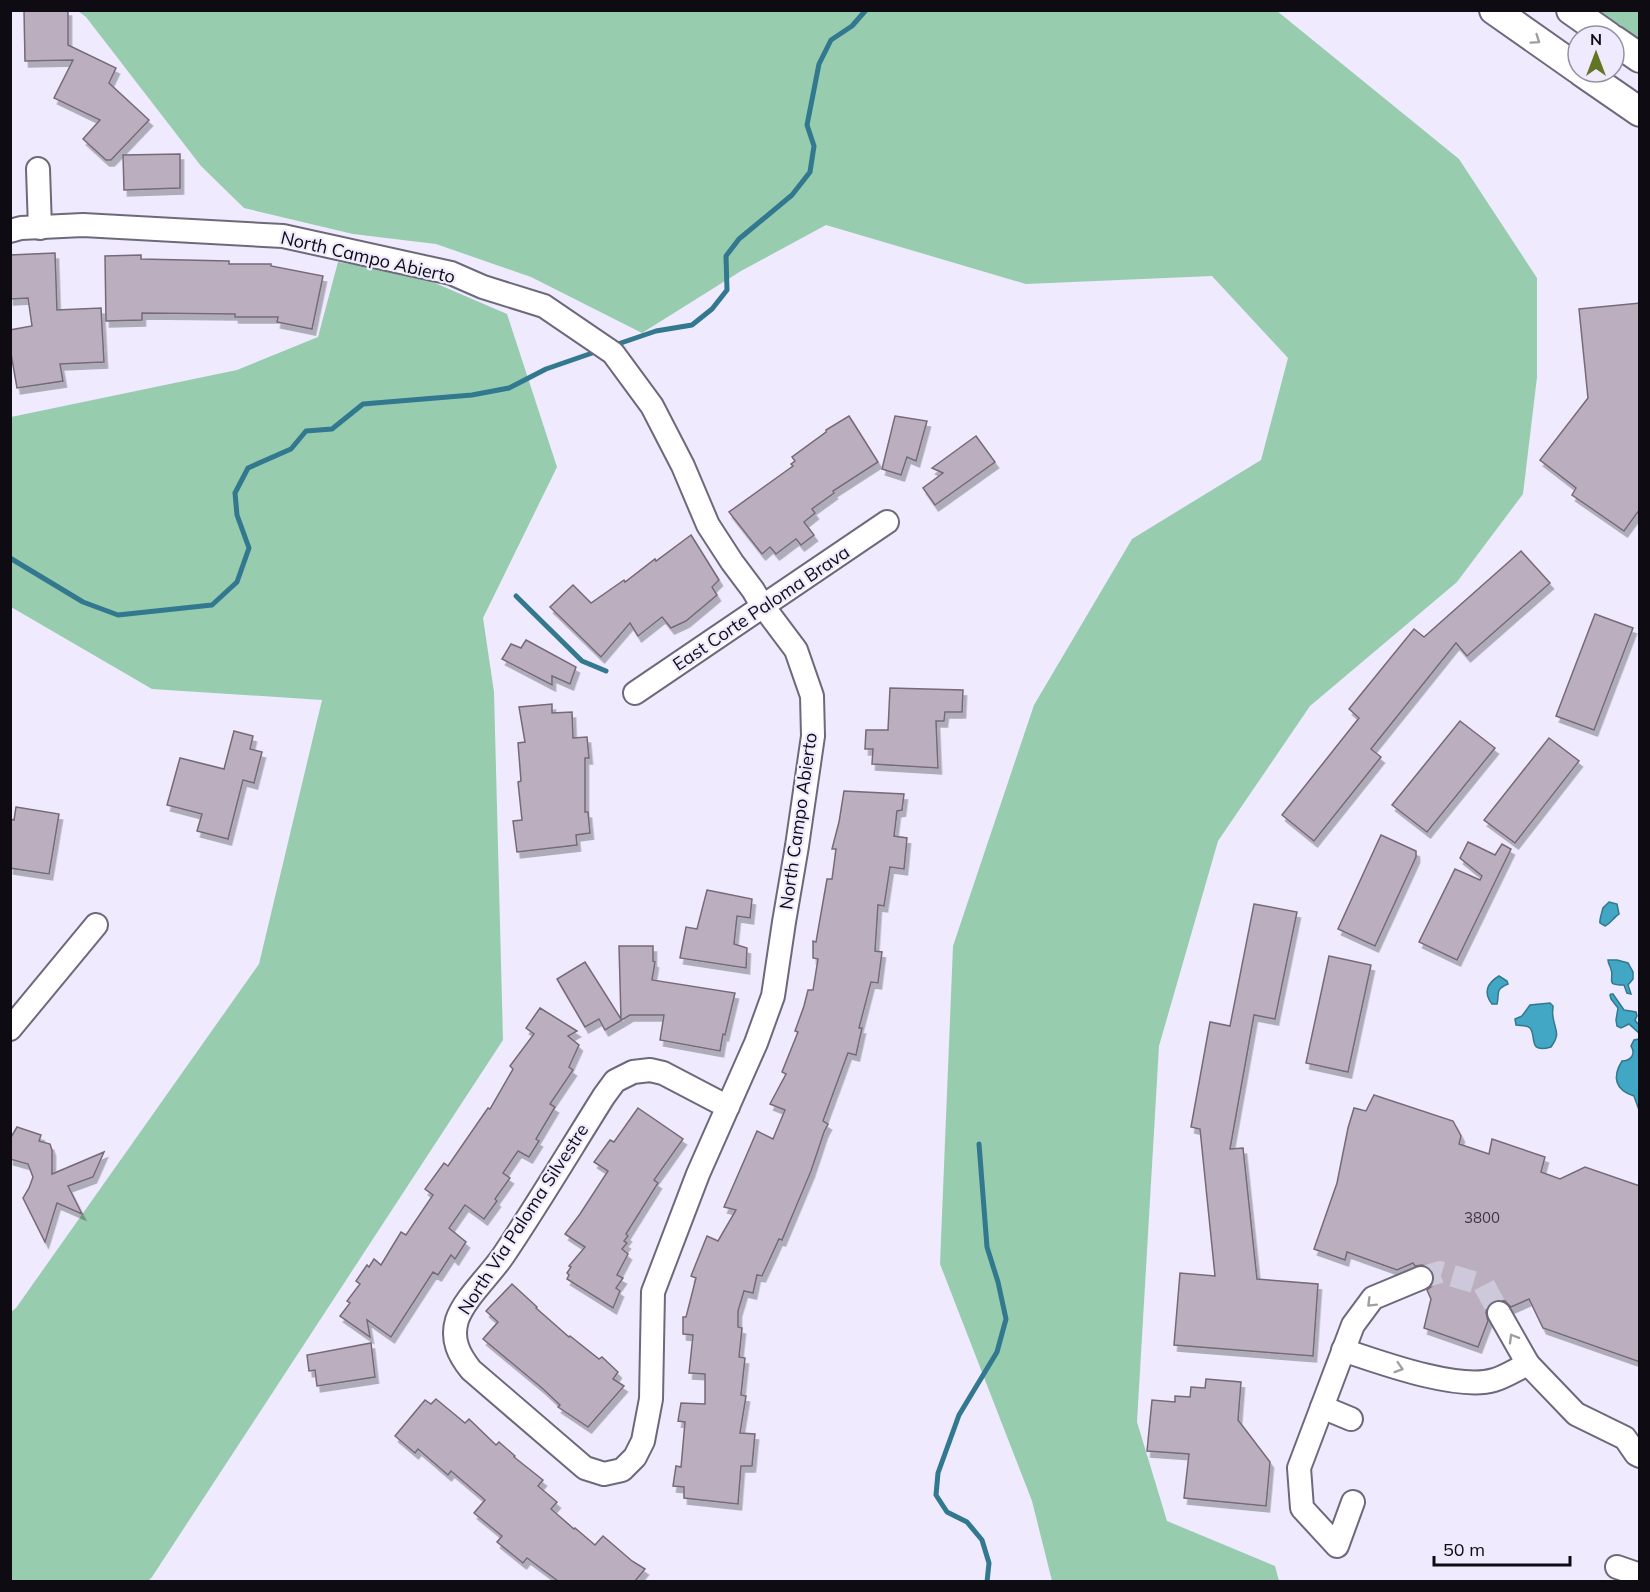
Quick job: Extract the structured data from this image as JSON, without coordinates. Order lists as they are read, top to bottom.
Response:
{
  "streets": {
    "street": ["North Campo Abierto", "East Corte Paloma Brava", "North Via Paloma Silvestre"]
  },
  "crossings": [
    ["North Campo Abierto", "East Corte Paloma Brava"],
    ["North Campo Abierto", "North Via Paloma Silvestre"]
  ],
  "house_numbers": ["3800"],
  "scale_bar": "50 m",
  "north": "top"
}
